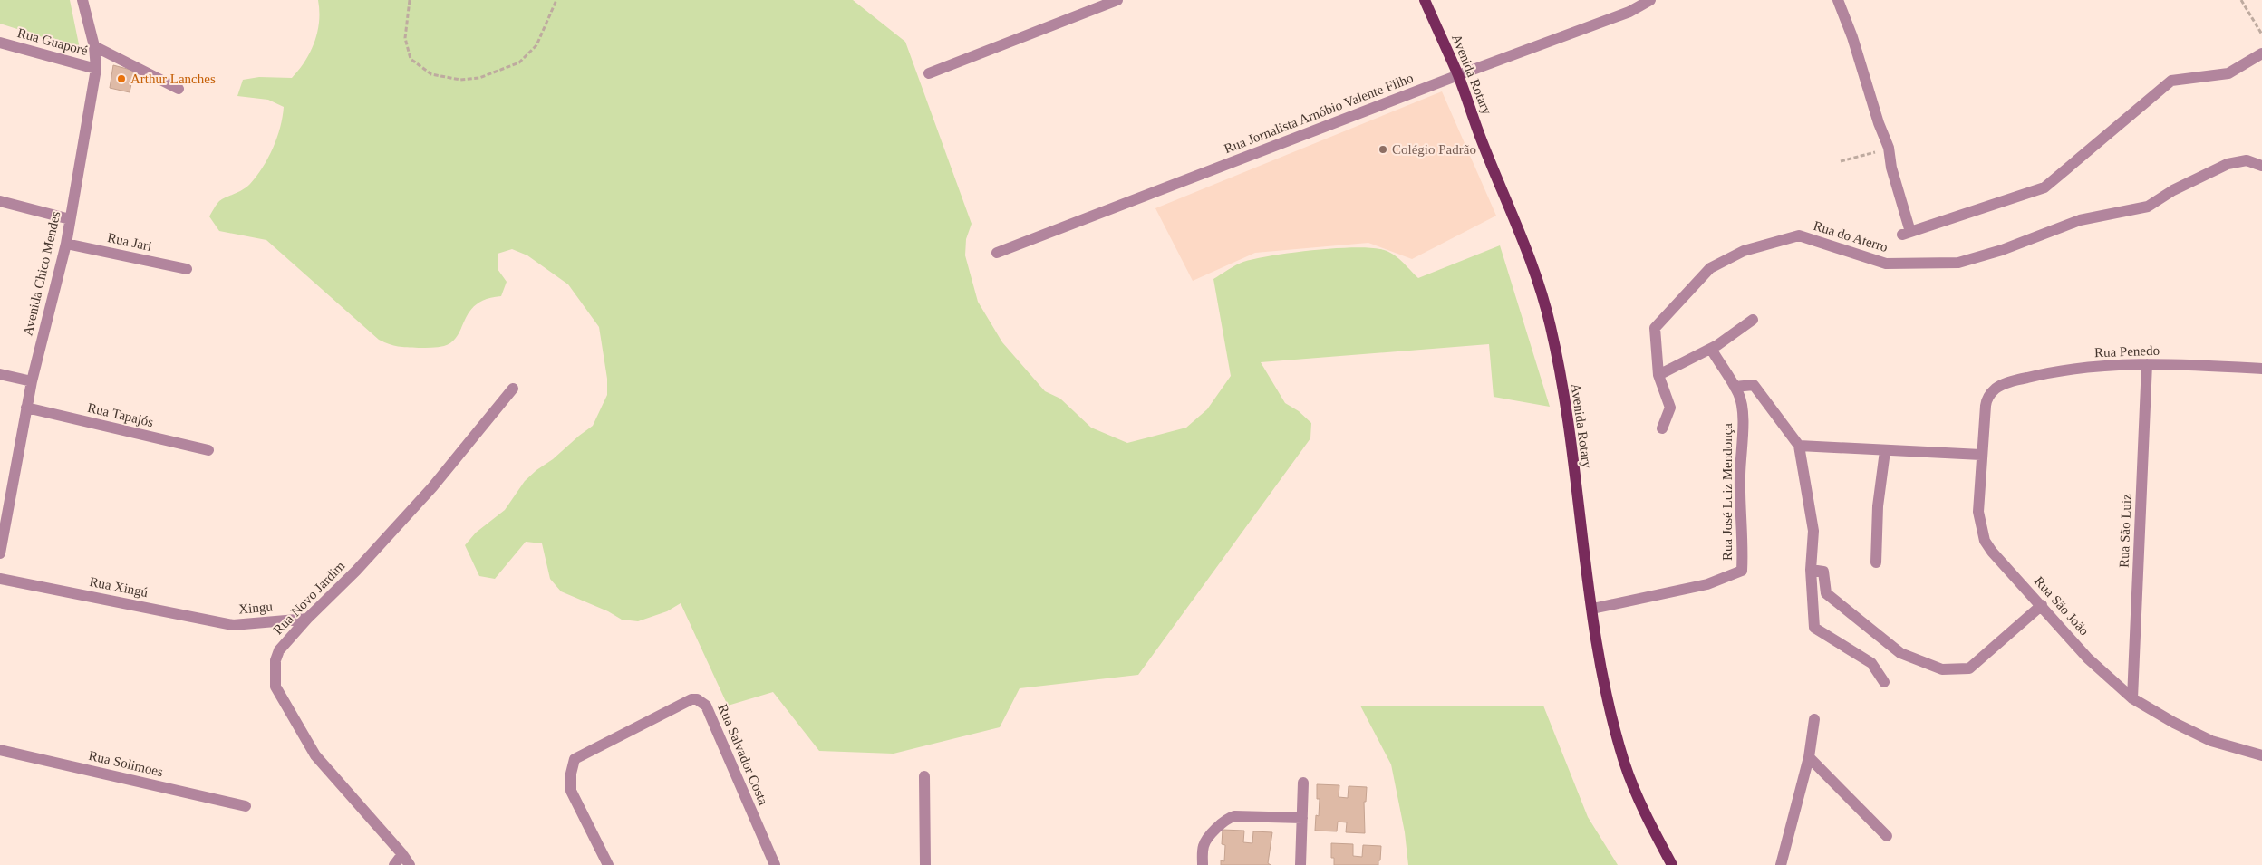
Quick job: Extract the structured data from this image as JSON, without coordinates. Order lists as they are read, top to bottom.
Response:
{
  "streets": {
    "main road": ["Avenida Rotary"],
    "street": [
      "Rua Guaporé",
      "Rua Jornalista Arnóbio Valente Filho",
      "Rua do Aterro",
      "Rua Jari",
      "Avenida Chico Mendes",
      "Rua Penedo",
      "Rua Tapajós",
      "Rua José Luiz Mendonça",
      "Rua São Luiz",
      "Rua Xingú",
      "Rua Novo Jardim",
      "Rua São João",
      "Xingu",
      "Rua Salvador Costa",
      "Rua Solimoes"
    ]
  },
  "crossings": [
    ["Rua Guaporé", "Avenida Chico Mendes"],
    ["Avenida Rotary", "Rua Jornalista Arnóbio Valente Filho"],
    ["Avenida Rotary", "Rua José Luiz Mendonça"],
    ["Rua Jari", "Avenida Chico Mendes"],
    ["Avenida Chico Mendes", "Rua Tapajós"],
    ["Rua Penedo", "Rua São Luiz"],
    ["Rua Penedo", "Rua São João"],
    ["Rua São Luiz", "Rua São João"],
    ["Rua Xingú", "Xingu"],
    ["Rua Novo Jardim", "Xingu"]
  ],
  "places": ["Arthur Lanches", "Colégio Padrão"]
}
